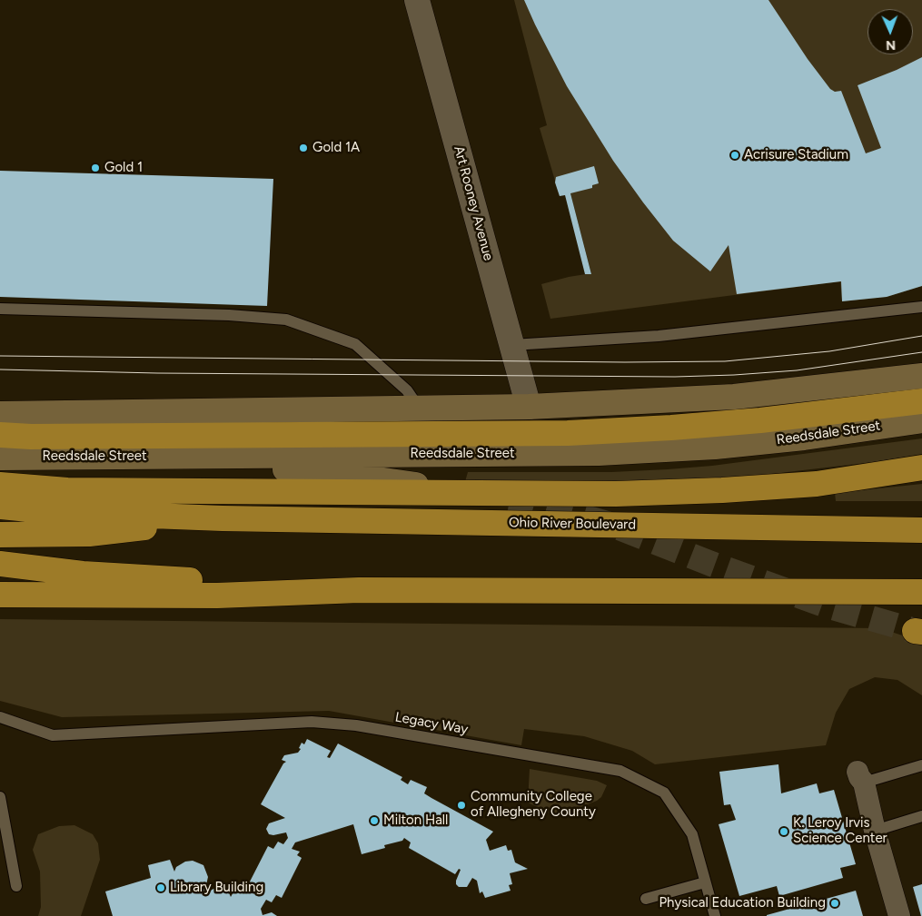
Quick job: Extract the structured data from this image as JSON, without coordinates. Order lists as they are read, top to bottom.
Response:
{
  "streets": {
    "highway": ["Ohio River Boulevard"],
    "main road": ["Reedsdale Street"],
    "street": ["Art Rooney Avenue"],
    "lane": ["Legacy Way"]
  },
  "places": [
    "Gold 1A",
    "Acrisure Stadium",
    "Gold 1",
    "Community College of Allegheny County",
    "Milton Hall",
    "K. Leroy Irvis Science Center",
    "Library Building",
    "Physical Education Building"
  ],
  "north": "bottom"
}
